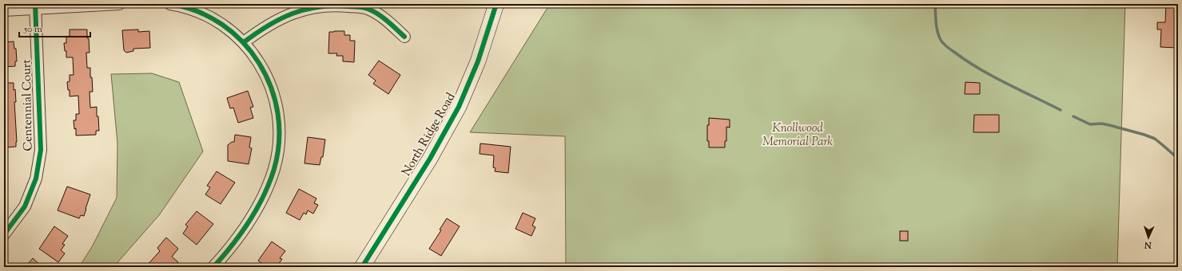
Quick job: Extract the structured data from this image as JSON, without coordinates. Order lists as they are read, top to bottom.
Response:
{
  "streets": {
    "street": ["Centennial Court", "North Ridge Road"]
  },
  "parks": ["Knollwood Memorial Park"],
  "scale_bar": "50 m",
  "north": "bottom"
}
